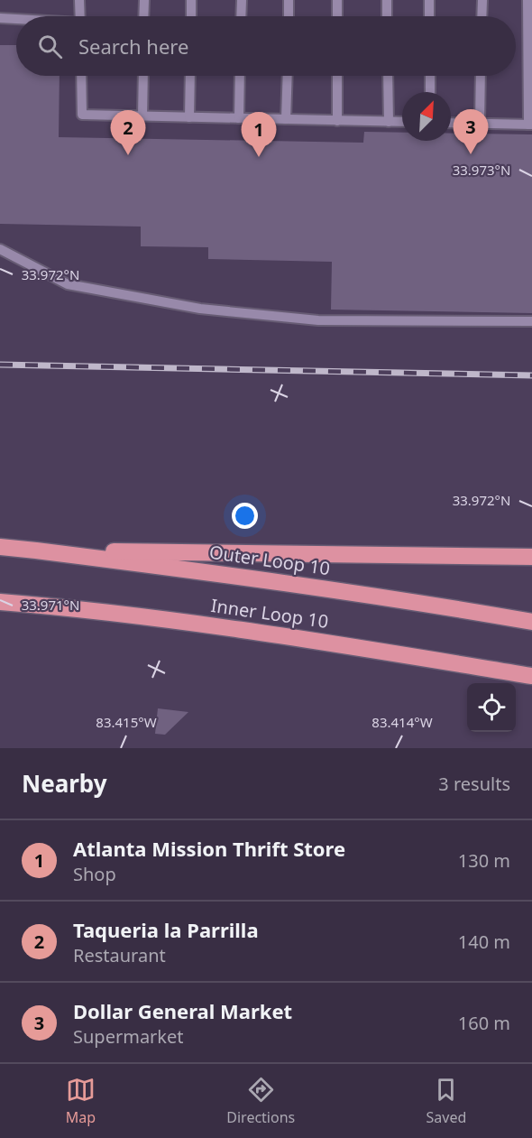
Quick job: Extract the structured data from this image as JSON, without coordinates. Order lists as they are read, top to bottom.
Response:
{
  "streets": {
    "highway": ["Outer Loop 10", "Inner Loop 10"]
  },
  "north": "top right",
  "page": {
    "search": "Search here",
    "pins": ["3", "2", "1"],
    "heading": ["Nearby", "3 results"],
    "list": [
      {
        "mark": "1",
        "name": "Atlanta Mission Thrift Store",
        "note": "Shop",
        "value": "130 m"
      },
      {
        "mark": "2",
        "name": "Taqueria la Parrilla",
        "note": "Restaurant",
        "value": "140 m"
      },
      {
        "mark": "3",
        "name": "Dollar General Market",
        "note": "Supermarket",
        "value": "160 m"
      }
    ],
    "nav": ["Map", "Directions", "Saved"]
  },
  "coordinates": [
    "33.973°N",
    "33.972°N",
    "33.971°N",
    "83.415°W",
    "83.414°W"
  ]
}
